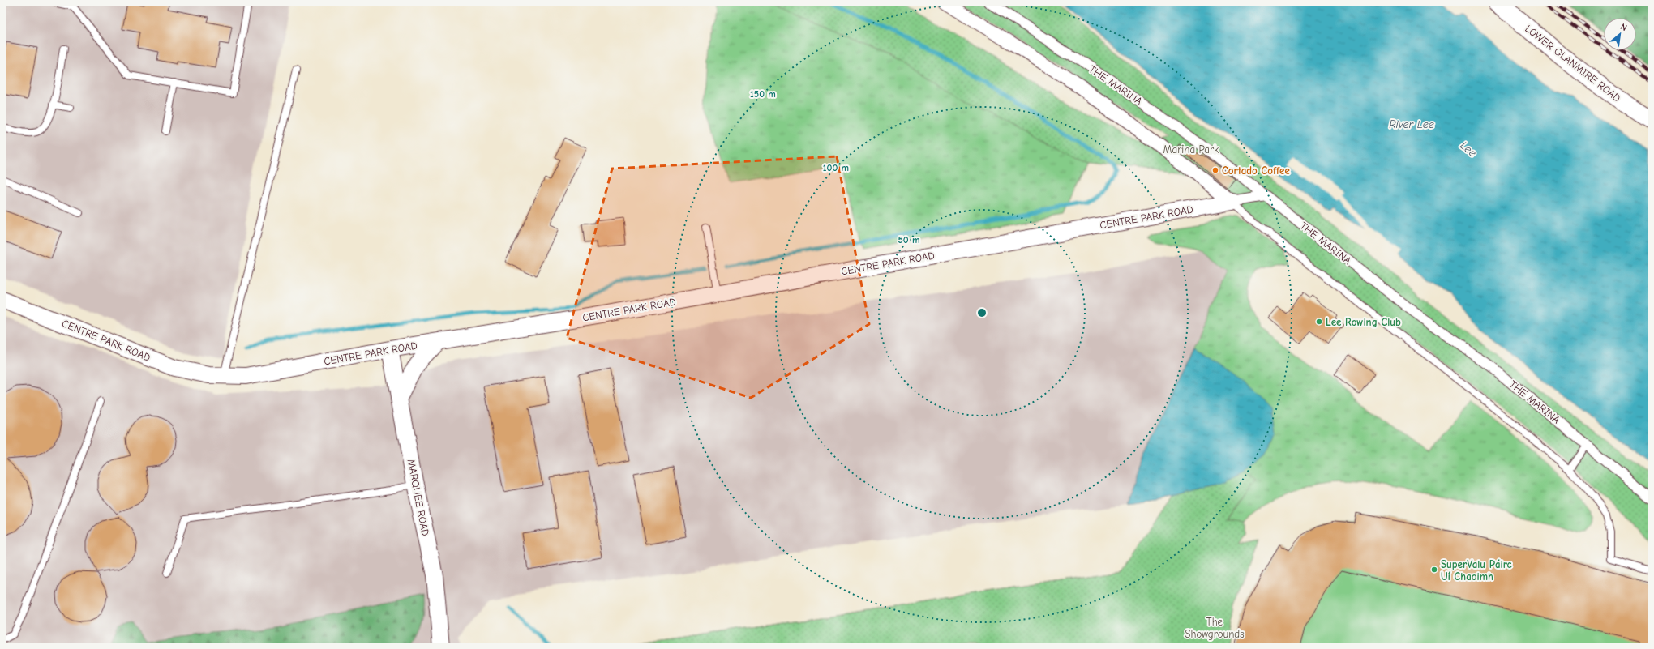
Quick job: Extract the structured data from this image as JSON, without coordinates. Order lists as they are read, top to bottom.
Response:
{
  "streets": {
    "highway": ["LOWER GLANMIRE ROAD"],
    "street": ["THE MARINA", "CENTRE PARK ROAD", "MARQUEE ROAD"]
  },
  "crossings": [
    ["THE MARINA", "CENTRE PARK ROAD"],
    ["CENTRE PARK ROAD", "MARQUEE ROAD"]
  ],
  "water": ["River Lee", "Lee"],
  "parks": ["Marina Park", "The Showgrounds"],
  "places": ["Cortado Coffee", "Lee Rowing Club", "SuperValu Páirc Uí Chaoimh"],
  "north": "top right",
  "rings": ["150 m", "100 m", "50 m"]
}
